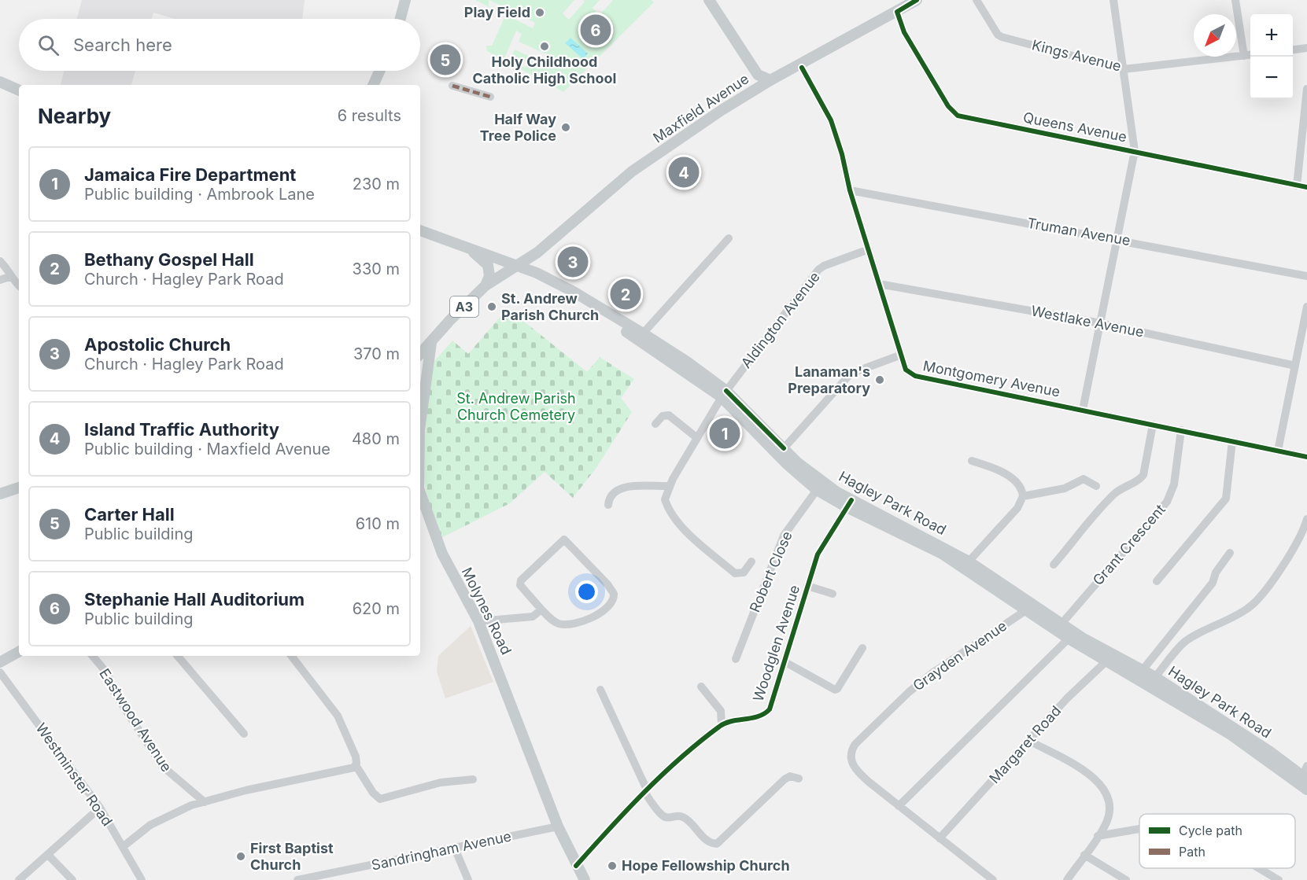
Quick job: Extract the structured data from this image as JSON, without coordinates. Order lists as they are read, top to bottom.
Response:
{
  "streets": {
    "main road": [
      "Maxfield Avenue",
      "A3",
      "Hagley Park Road",
      "Molynes Road"
    ],
    "street": [
      "Kings Avenue",
      "Queens Avenue",
      "Truman Avenue",
      "Aldington Avenue",
      "Westlake Avenue",
      "Montgomery Avenue",
      "Grant Crescent",
      "Robert Close",
      "Woodglen Avenue",
      "Grayden Avenue",
      "Eastwood Avenue",
      "Margaret Road",
      "Westminster Road",
      "Sandringham Avenue"
    ]
  },
  "crossings": [
    ["Maxfield Avenue", "Queens Avenue"],
    ["Maxfield Avenue", "A3"],
    ["Maxfield Avenue", "Hagley Park Road"],
    ["Truman Avenue", "Montgomery Avenue"],
    ["A3", "Hagley Park Road"],
    ["A3", "Molynes Road"],
    ["Aldington Avenue", "Montgomery Avenue"],
    ["Aldington Avenue", "Hagley Park Road"],
    ["Westlake Avenue", "Montgomery Avenue"],
    ["Montgomery Avenue", "Grant Crescent"],
    ["Hagley Park Road", "Grant Crescent"],
    ["Hagley Park Road", "Robert Close"],
    ["Hagley Park Road", "Woodglen Avenue"],
    ["Hagley Park Road", "Grayden Avenue"],
    ["Hagley Park Road", "Margaret Road"],
    ["Molynes Road", "Sandringham Avenue"],
    ["Grayden Avenue", "Margaret Road"]
  ],
  "parks": ["St. Andrew Parish Church Cemetery"],
  "places": [
    "Play Field",
    "Holy Childhood Catholic High School",
    "Half Way Tree Police",
    "St. Andrew Parish Church",
    "Lanaman's Preparatory",
    "First Baptist Church",
    "Hope Fellowship Church"
  ],
  "legend": ["Cycle path", "Path"],
  "north": "bottom left",
  "page": {
    "pins": [
      "6",
      "5",
      "4",
      "3",
      "2",
      "1"
    ],
    "map_buttons": ["+", "−"],
    "search": "Search here",
    "heading": ["Nearby", "6 results"],
    "list": [
      {
        "mark": "1",
        "name": "Jamaica Fire Department",
        "note": "Public building · Ambrook Lane",
        "value": "230 m"
      },
      {
        "mark": "2",
        "name": "Bethany Gospel Hall",
        "note": "Church · Hagley Park Road",
        "value": "330 m"
      },
      {
        "mark": "3",
        "name": "Apostolic Church",
        "note": "Church · Hagley Park Road",
        "value": "370 m"
      },
      {
        "mark": "4",
        "name": "Island Traffic Authority",
        "note": "Public building · Maxfield Avenue",
        "value": "480 m"
      },
      {
        "mark": "5",
        "name": "Carter Hall",
        "note": "Public building",
        "value": "610 m"
      },
      {
        "mark": "6",
        "name": "Stephanie Hall Auditorium",
        "note": "Public building",
        "value": "620 m"
      }
    ]
  }
}
